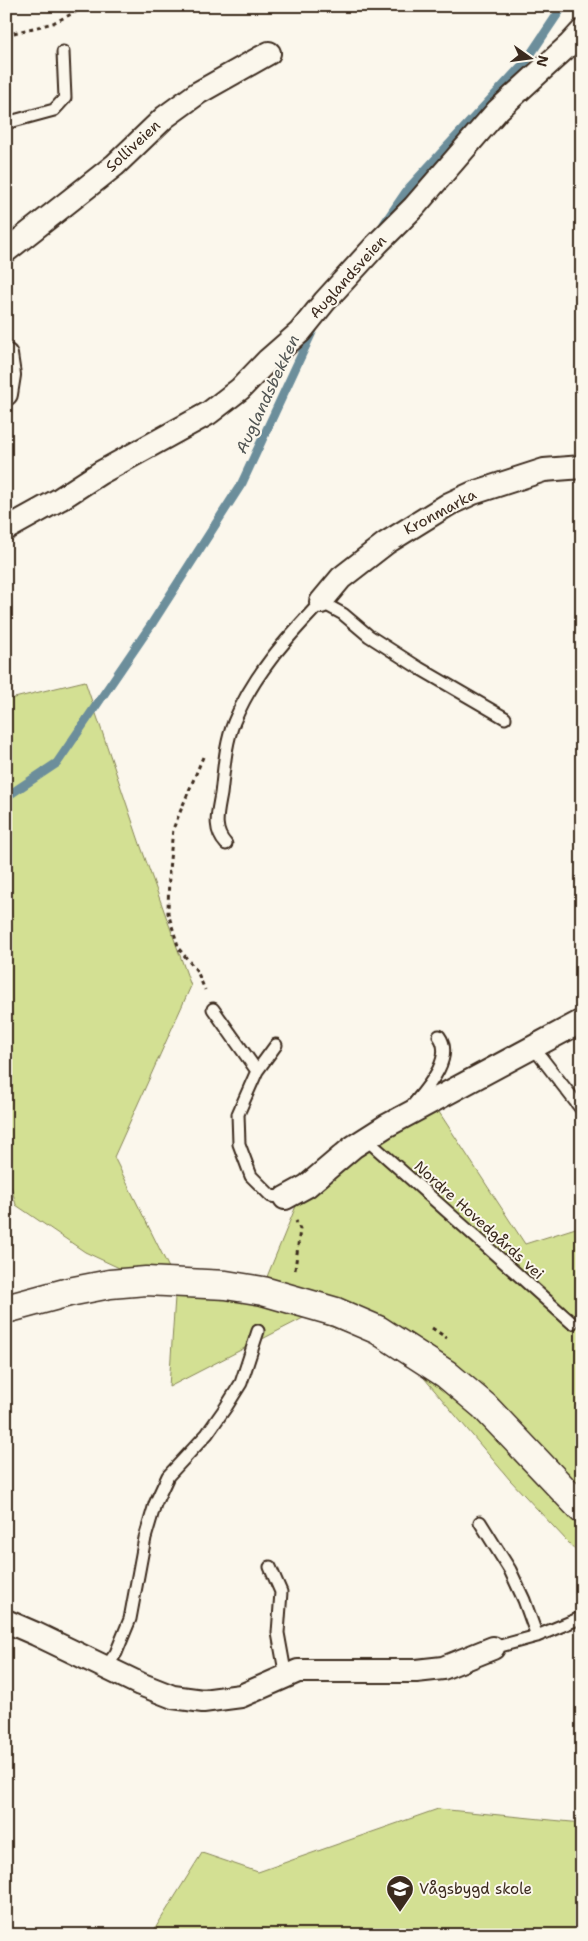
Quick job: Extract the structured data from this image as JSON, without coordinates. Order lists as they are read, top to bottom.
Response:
{
  "streets": {
    "street": ["Solliveien", "Auglandsveien", "Kronmarka"],
    "lane": ["Nordre Hovedgårds vei"]
  },
  "water": ["Auglandsbekken"],
  "places": {
    "school or university": ["Vågsbygd skole"]
  },
  "north": "right"
}
